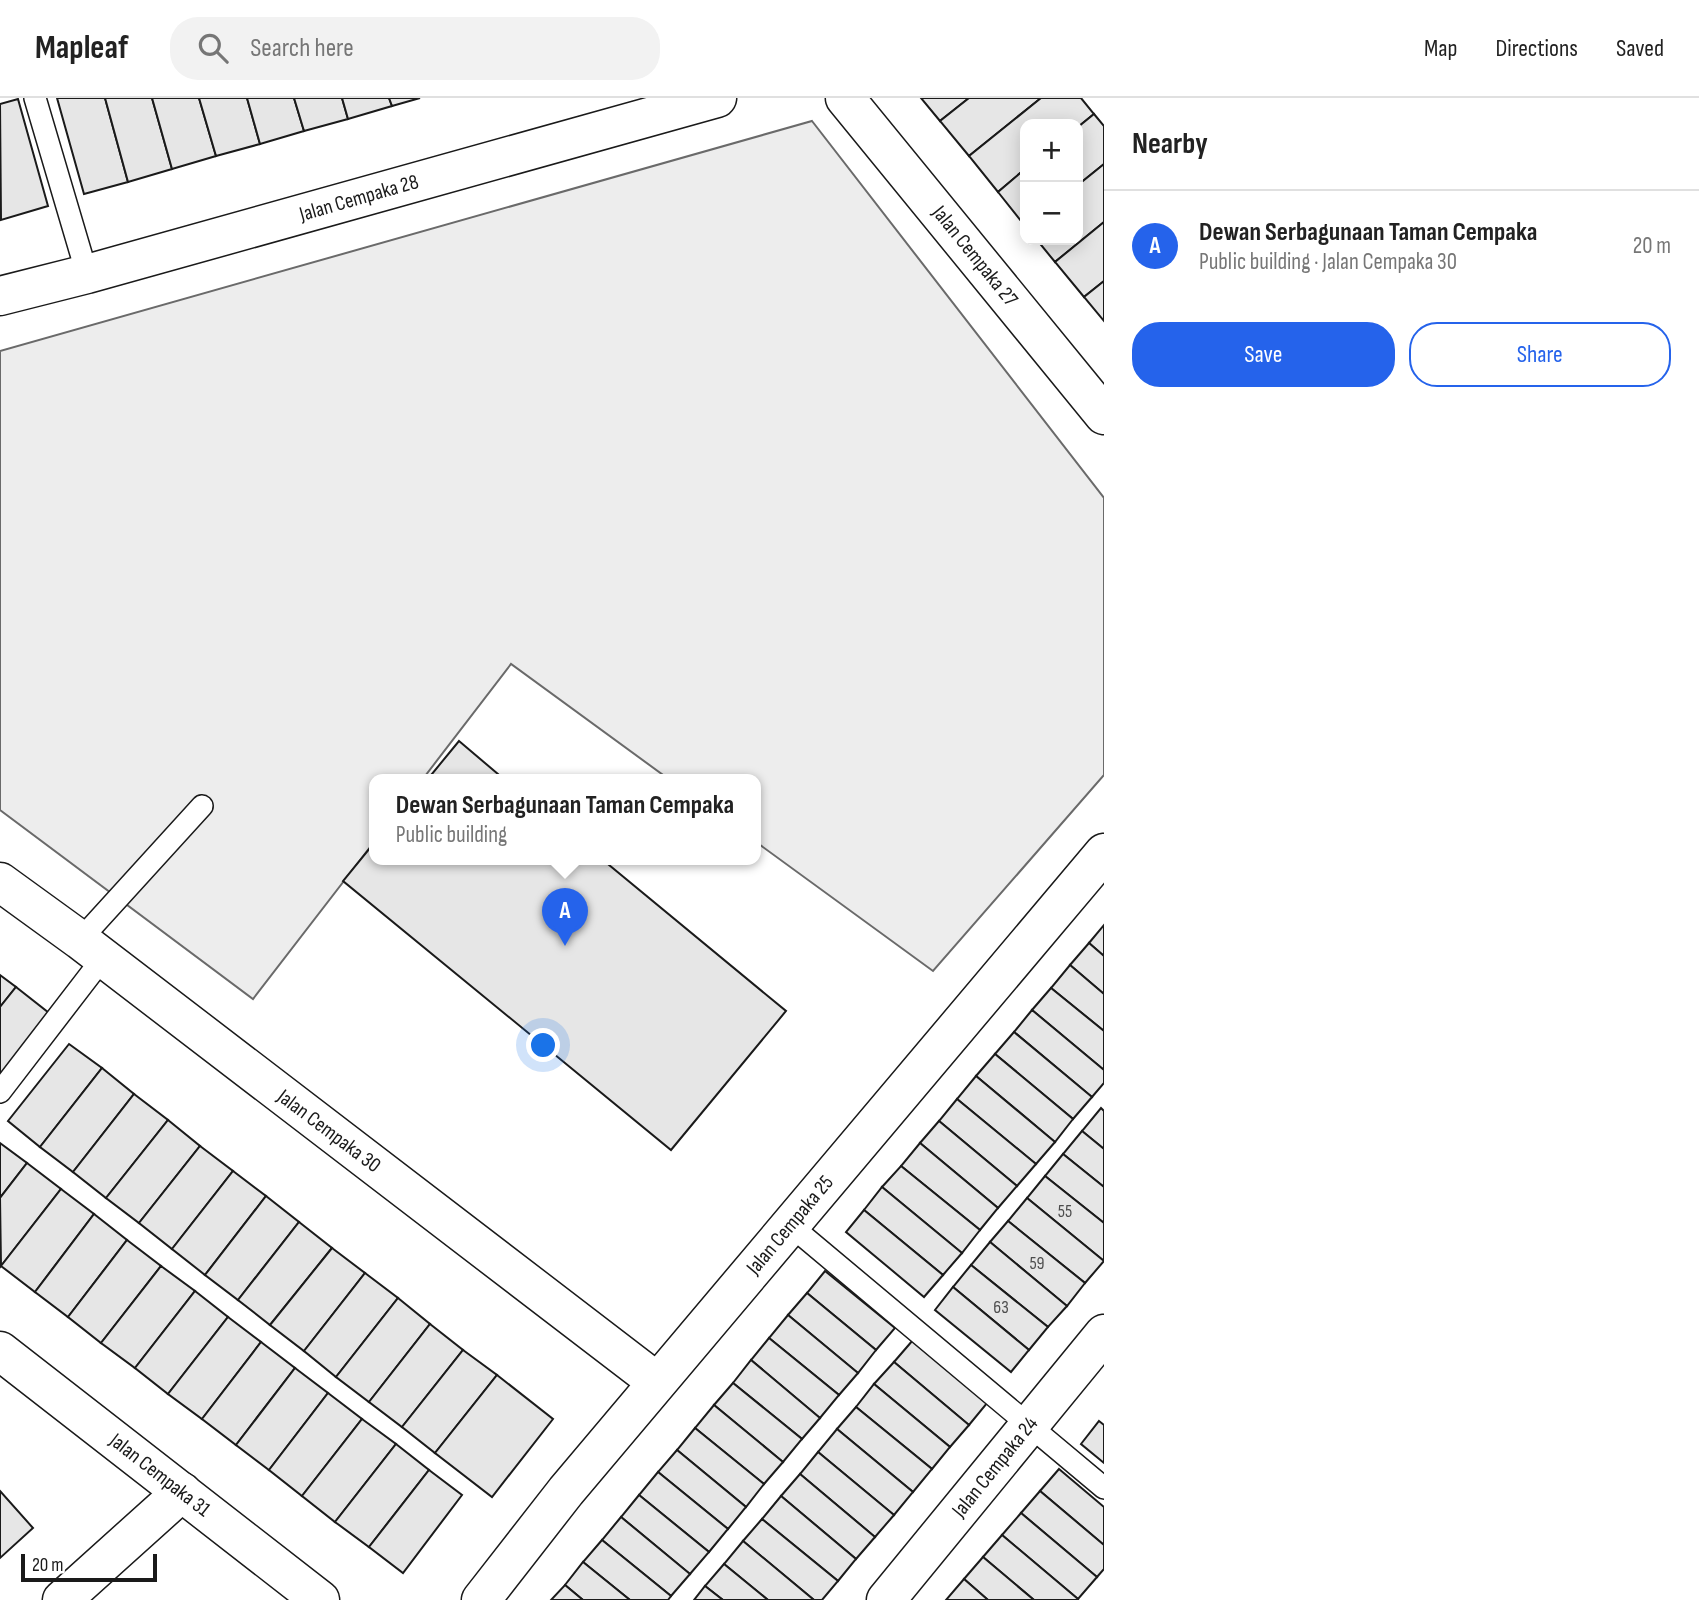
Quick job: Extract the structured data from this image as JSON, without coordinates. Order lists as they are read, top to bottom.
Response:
{
  "streets": {
    "street": [
      "Jalan Cempaka 28",
      "Jalan Cempaka 27",
      "Jalan Cempaka 30",
      "Jalan Cempaka 25",
      "Jalan Cempaka 24",
      "Jalan Cempaka 31"
    ]
  },
  "crossings": [
    ["Jalan Cempaka 30", "Jalan Cempaka 25"]
  ],
  "house_numbers": ["55", "59", "63"],
  "scale_bar": "20 m",
  "page": {
    "header": "Mapleaf",
    "search": "Search here",
    "nav": ["Map", "Directions", "Saved"],
    "heading": "Nearby",
    "map_buttons": ["+", "−"],
    "list": [
      {
        "mark": "A",
        "name": "Dewan Serbagunaan Taman Cempaka",
        "note": "Public building · Jalan Cempaka 30",
        "value": "20 m"
      }
    ],
    "buttons": ["Save", "Share"],
    "popup": ["Dewan Serbagunaan Taman Cempaka", "Public building"],
    "pins": "A",
    "scale": "20 m"
  }
}
